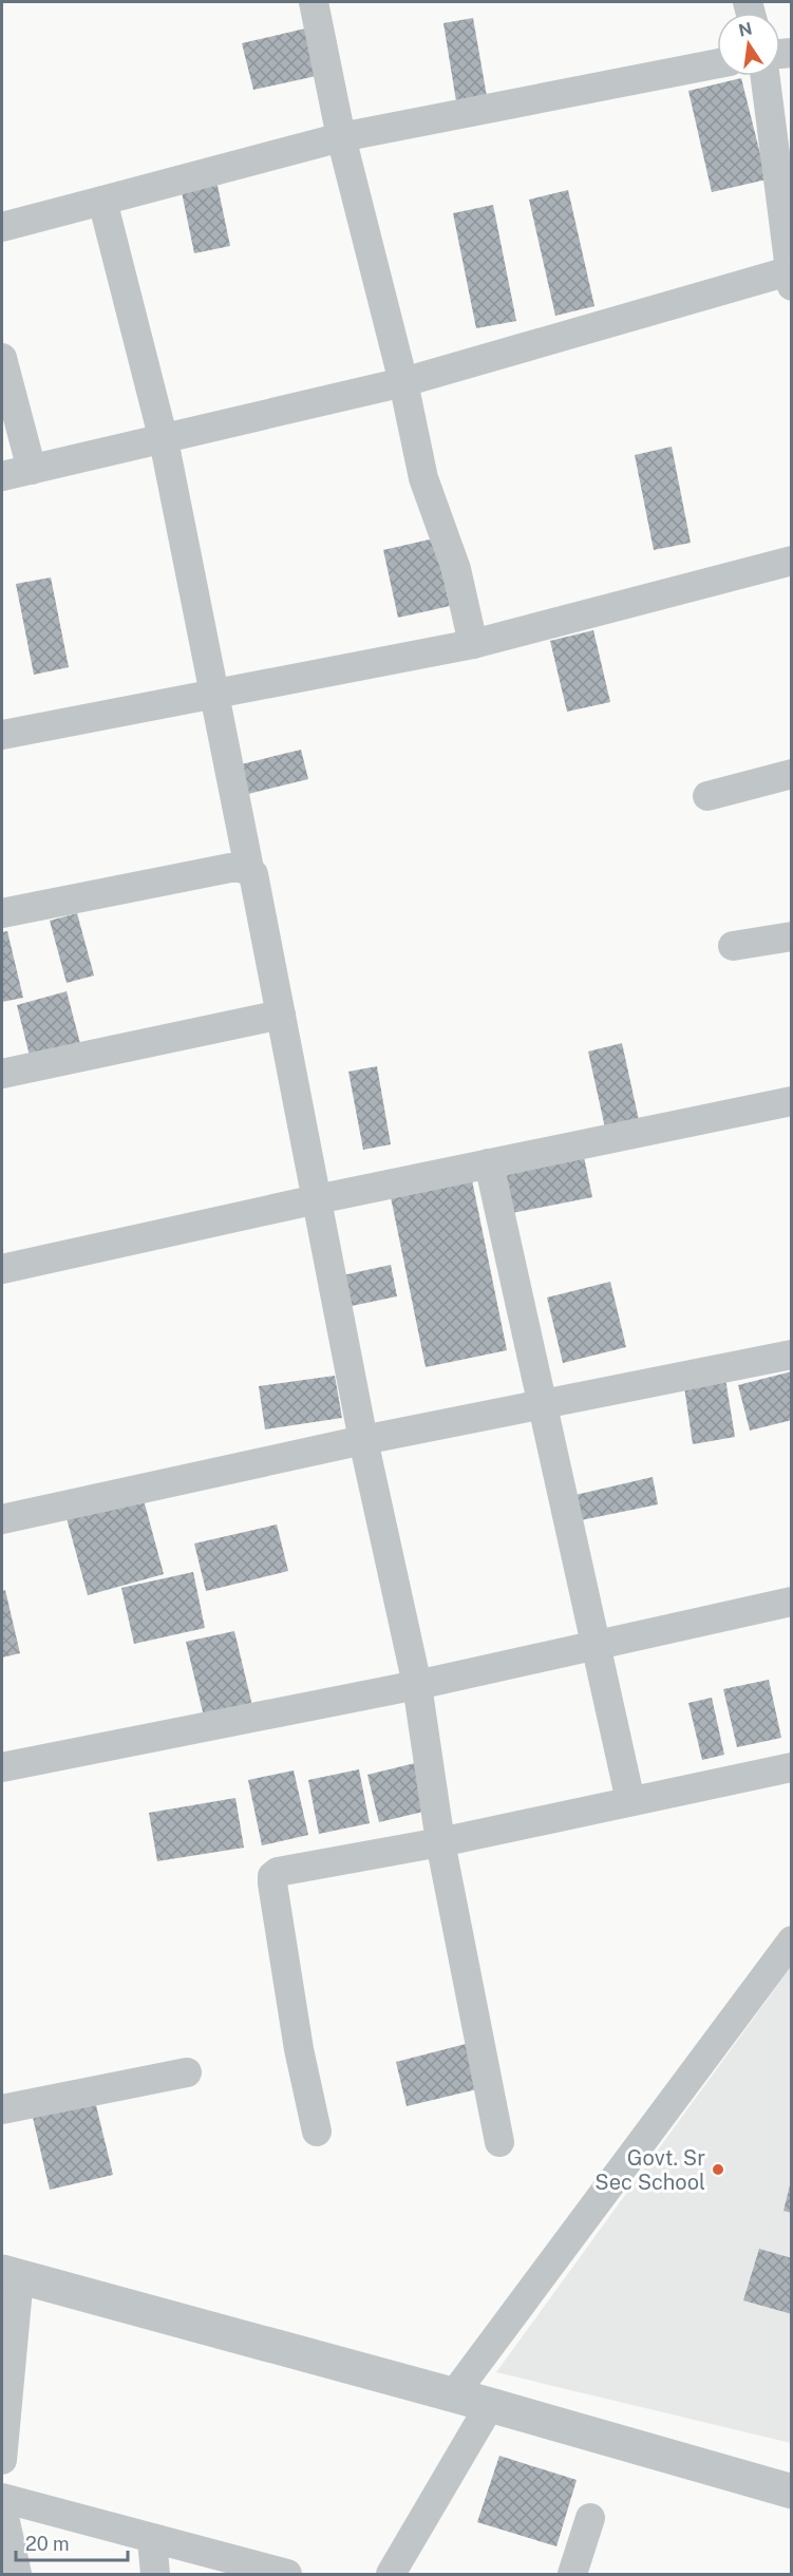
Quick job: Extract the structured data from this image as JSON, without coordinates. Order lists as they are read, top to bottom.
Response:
{
  "places": ["Govt. Sr Sec School"],
  "scale_bar": "20 m",
  "north": "top"
}
